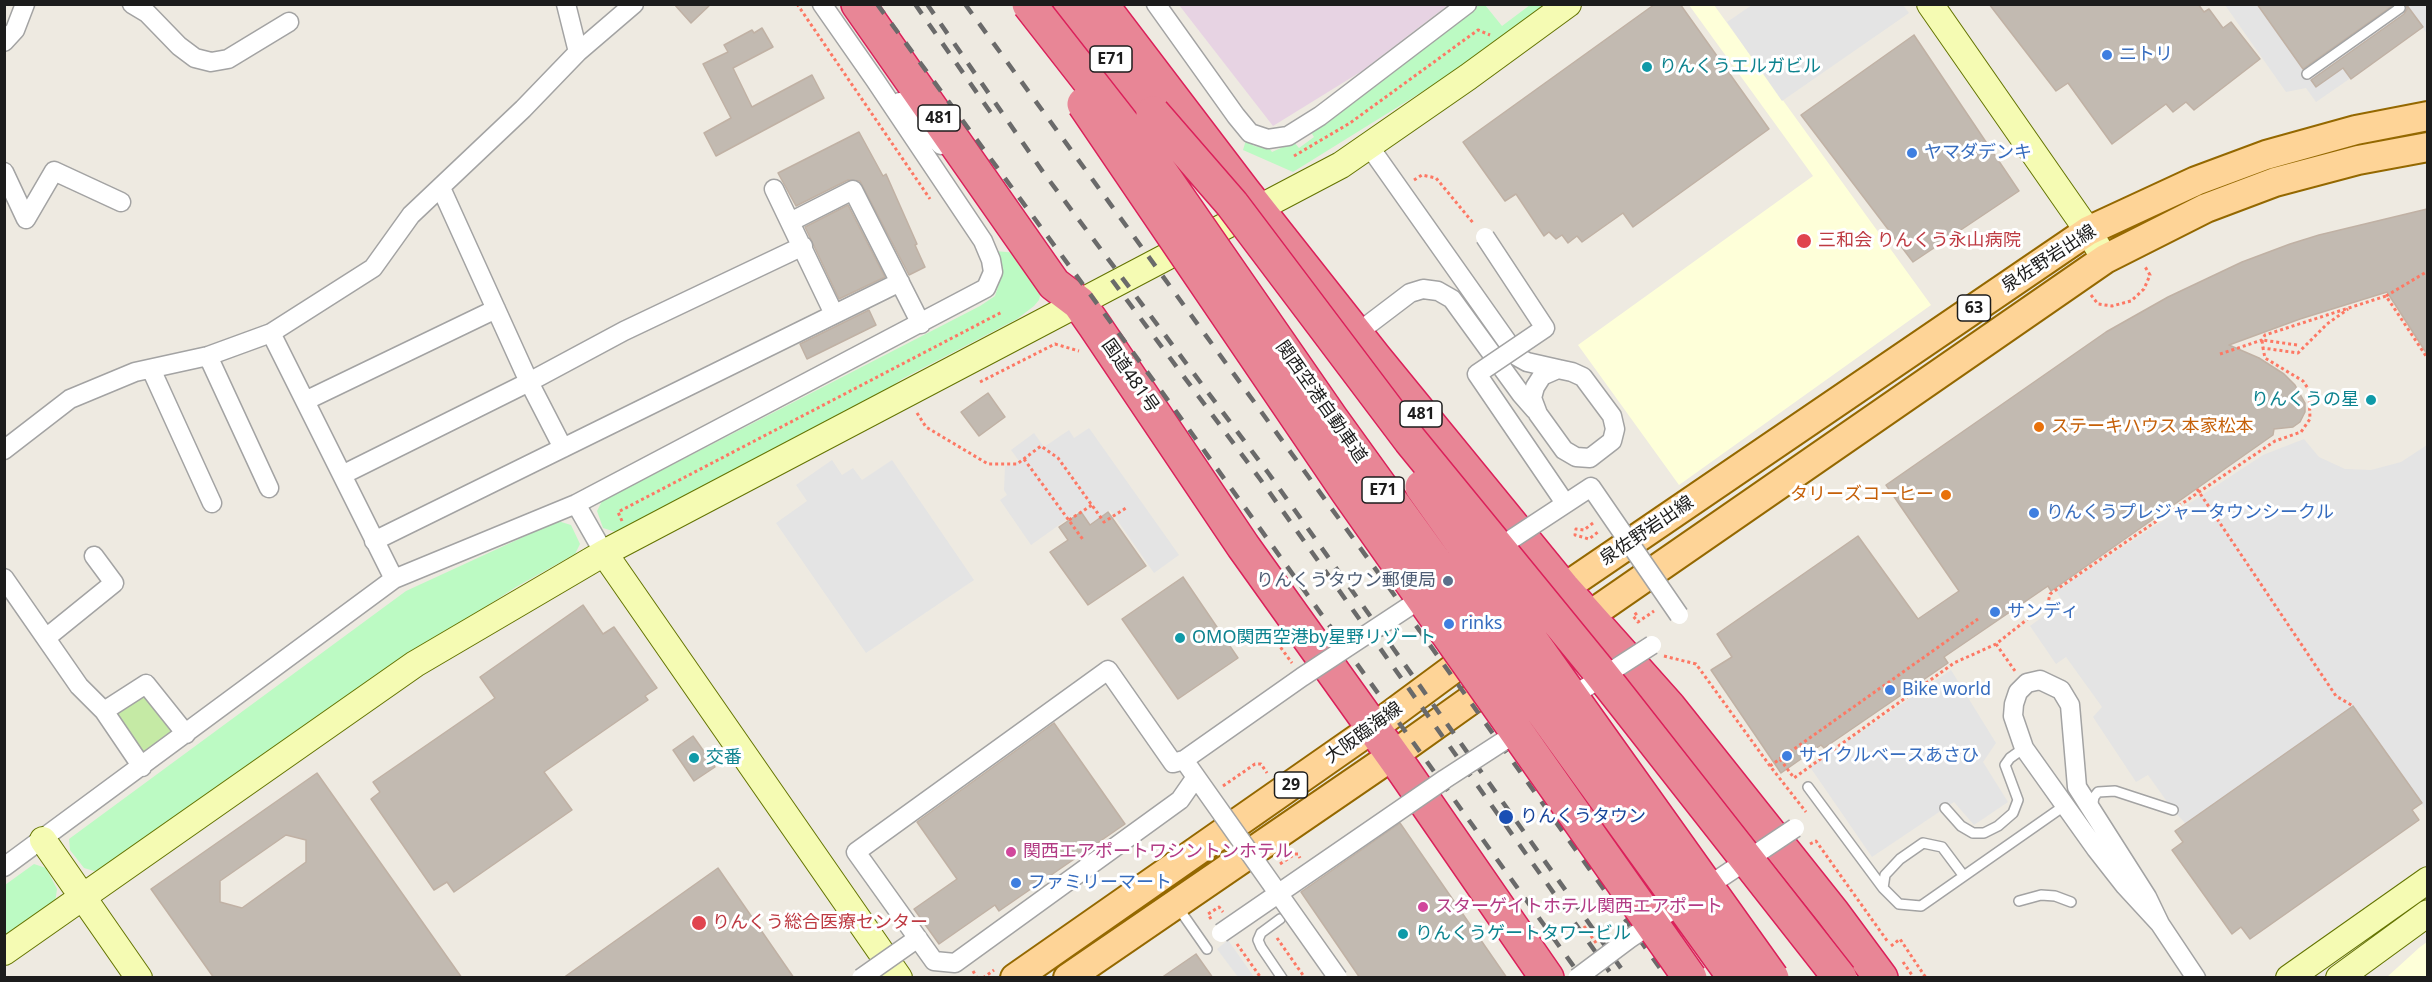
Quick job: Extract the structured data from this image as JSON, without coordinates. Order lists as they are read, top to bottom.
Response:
{
  "streets": {
    "highway": [
      "E71",
      "481",
      "国道481号",
      "関西空港自動車道"
    ],
    "main road": [
      "泉佐野岩出線",
      "63",
      "大阪臨海線",
      "29"
    ]
  },
  "crossings": [
    ["481", "泉佐野岩出線"],
    ["481", "国道481号"],
    ["481", "大阪臨海線"],
    ["泉佐野岩出線", "大阪臨海線"],
    ["国道481号", "大阪臨海線"]
  ],
  "places": [
    "ニトリ",
    "りんくうエルガビル",
    "ヤマダデンキ",
    "三和会 りんくう永山病院",
    "りんくうの星",
    "ステーキハウス 本家松本",
    "タリーズコーヒー",
    "りんくうプレジャータウンシークル",
    "りんくうタウン郵便局",
    "サンディ",
    "rinks",
    "OMO関西空港by星野リゾート",
    "Bike world",
    "サイクルベースあさひ",
    "交番",
    "りんくうタウン",
    "関西エアポートワシントンホテル",
    "ファミリーマート",
    "スターゲイトホテル関西エアポート",
    "りんくう総合医療センター",
    "りんくうゲートタワービル"
  ]
}
